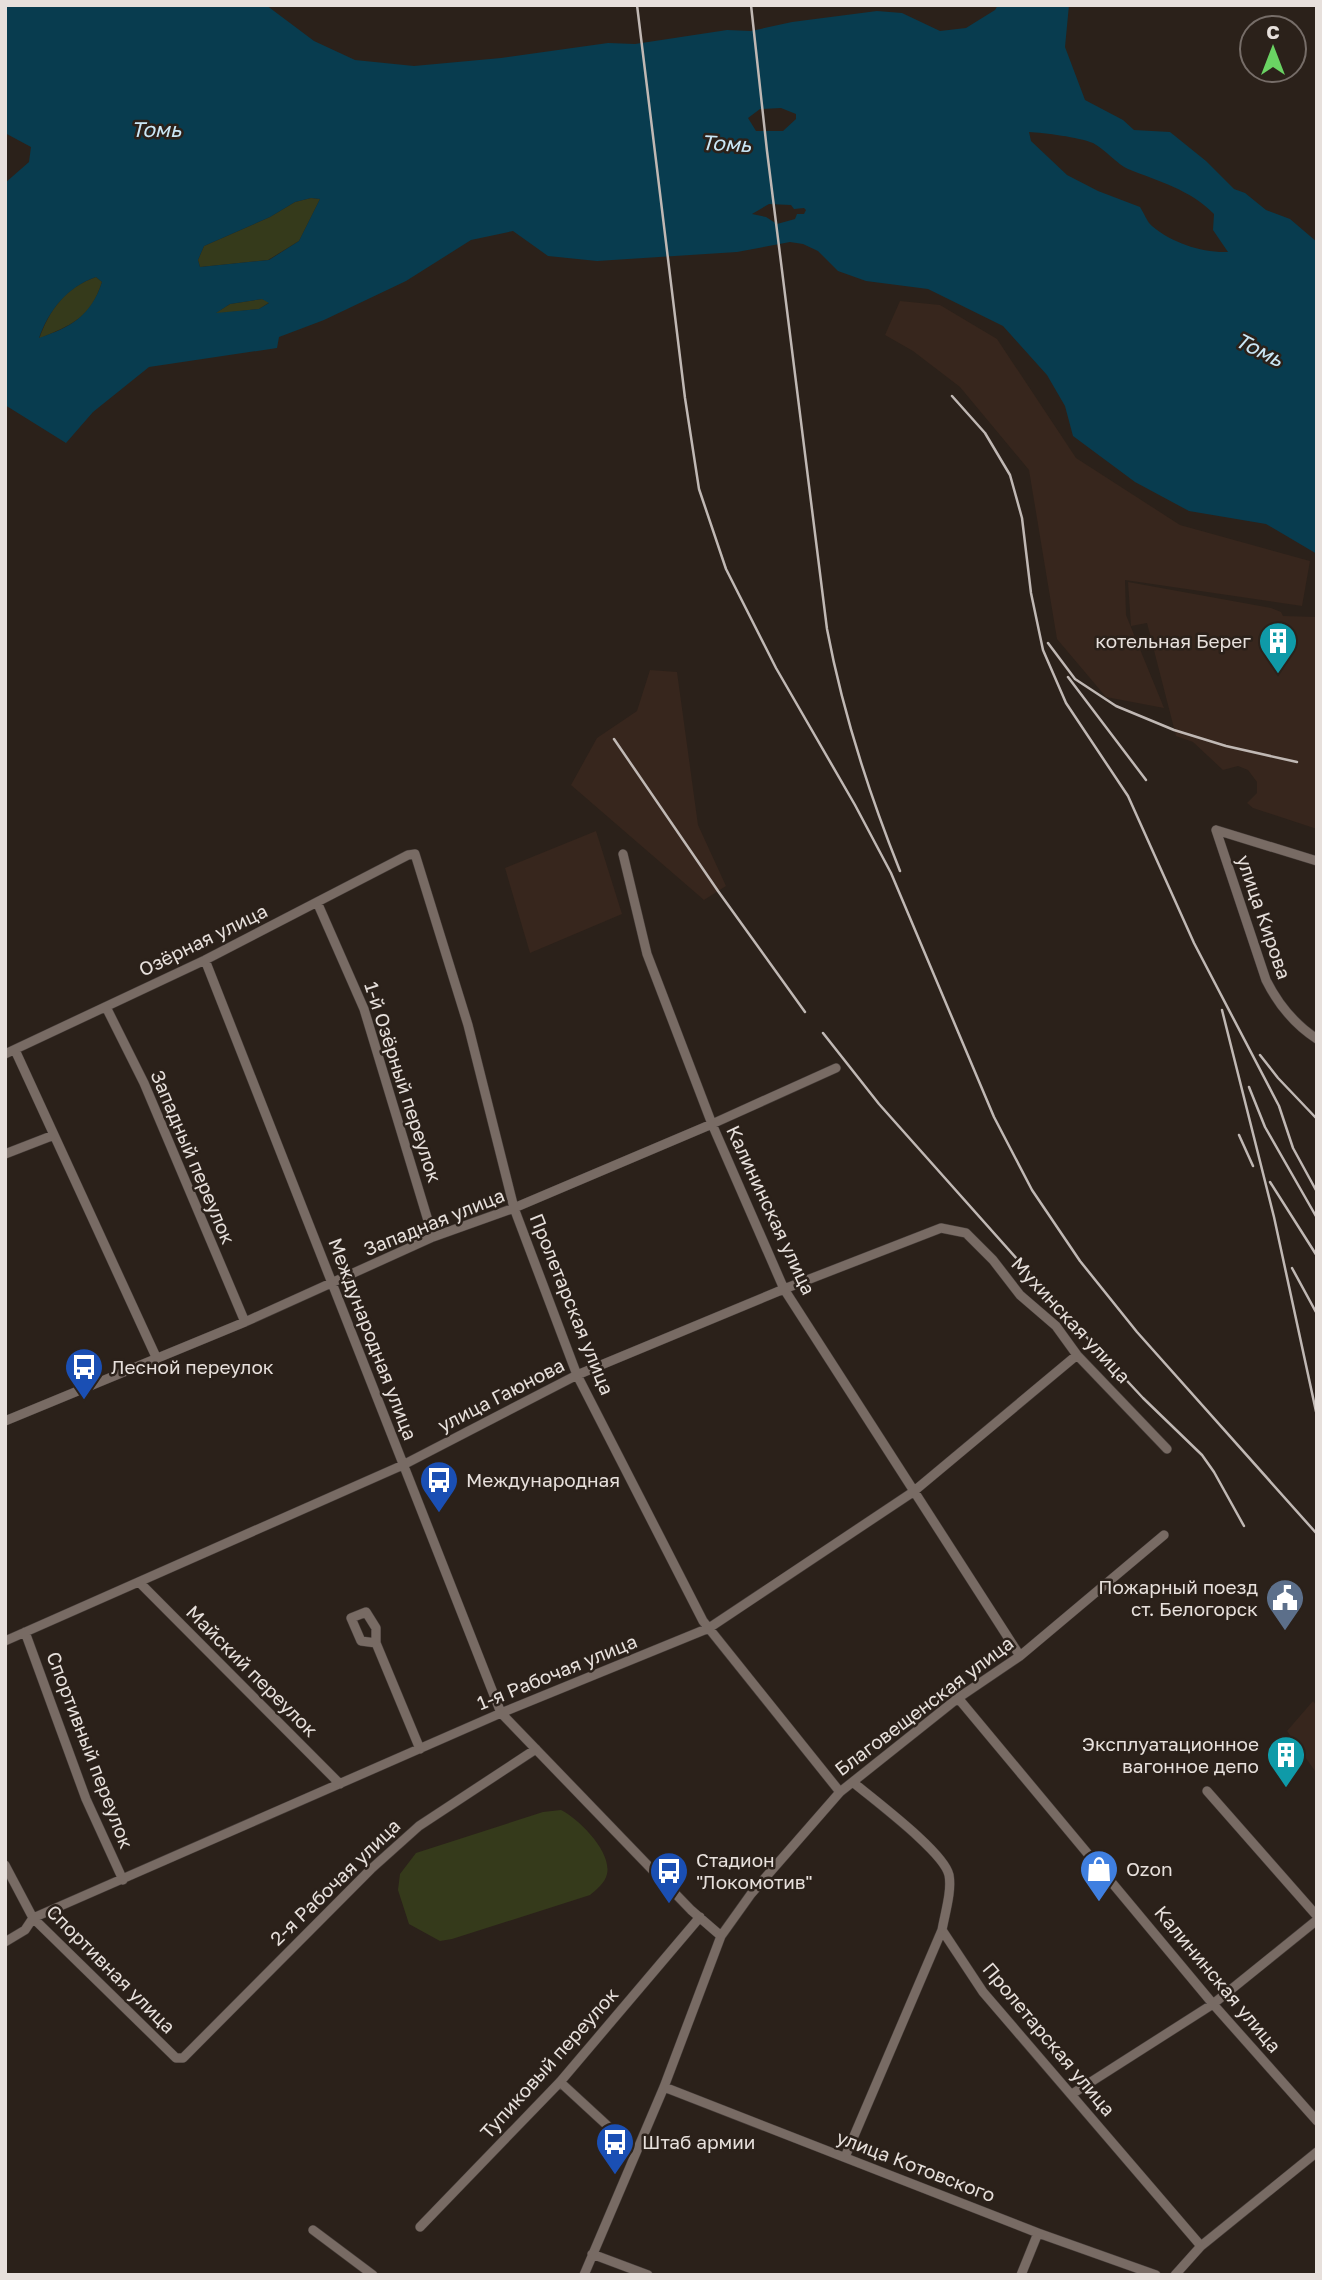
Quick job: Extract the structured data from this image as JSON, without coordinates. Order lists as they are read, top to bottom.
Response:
{
  "streets": {
    "street": [
      "улица Кирова",
      "Озёрная улица",
      "1-й Озёрный переулок",
      "Западный переулок",
      "Калининская улица",
      "Западная улица",
      "Пролетарская улица",
      "Мухинская улица",
      "Международная улица",
      "улица Гаюнова",
      "Майский переулок",
      "1-я Рабочая улица",
      "Благовещенская улица",
      "Спортивный переулок",
      "2-я Рабочая улица",
      "Спортивная улица",
      "Тупиковый переулок",
      "улица Котовского"
    ]
  },
  "crossings": [
    ["Озёрная улица", "1-й Озёрный переулок"],
    ["Озёрная улица", "Западный переулок"],
    ["Озёрная улица", "Пролетарская улица"],
    ["Озёрная улица", "Международная улица"],
    ["1-й Озёрный переулок", "Западная улица"],
    ["Западный переулок", "Западная улица"],
    ["Калининская улица", "Западная улица"],
    ["Калининская улица", "улица Гаюнова"],
    ["Калининская улица", "1-я Рабочая улица"],
    ["Калининская улица", "Благовещенская улица"],
    ["Западная улица", "Пролетарская улица"],
    ["Западная улица", "Международная улица"],
    ["Пролетарская улица", "улица Гаюнова"],
    ["Пролетарская улица", "1-я Рабочая улица"],
    ["Пролетарская улица", "Благовещенская улица"],
    ["Мухинская улица", "улица Гаюнова"],
    ["Мухинская улица", "1-я Рабочая улица"],
    ["Международная улица", "улица Гаюнова"],
    ["Международная улица", "1-я Рабочая улица"],
    ["Международная улица", "Благовещенская улица"],
    ["Международная улица", "2-я Рабочая улица"],
    ["Международная улица", "Тупиковый переулок"],
    ["улица Гаюнова", "Майский переулок"],
    ["улица Гаюнова", "Спортивный переулок"],
    ["Майский переулок", "1-я Рабочая улица"],
    ["1-я Рабочая улица", "Спортивный переулок"],
    ["1-я Рабочая улица", "Спортивная улица"],
    ["Благовещенская улица", "улица Котовского"],
    ["2-я Рабочая улица", "Спортивная улица"]
  ],
  "water": ["Томь"],
  "places": {
    "building": ["котельная Берег", "Эксплуатационное вагонное депо"],
    "bus stop": [
      "Лесной переулок",
      "Международная",
      "Стадион \"Локомотив\"",
      "Штаб армии"
    ],
    "public building": ["Пожарный поезд ст. Белогорск"],
    "shop": ["Ozon"]
  },
  "north": "top"
}
